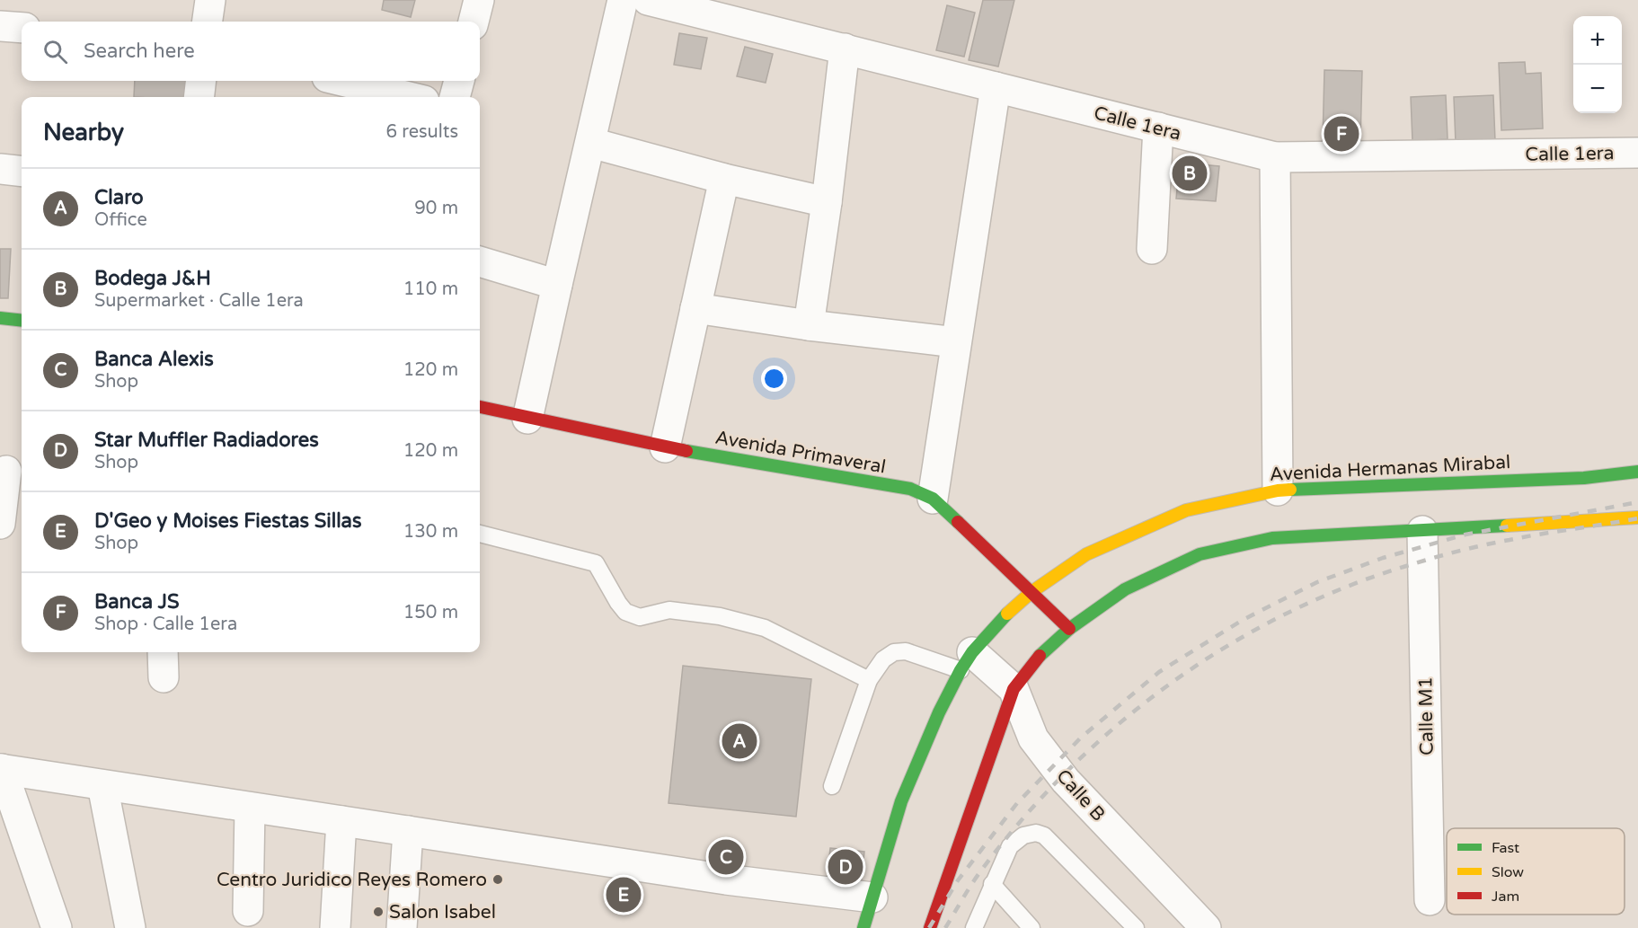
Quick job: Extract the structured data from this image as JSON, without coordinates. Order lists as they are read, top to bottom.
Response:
{
  "streets": {
    "main road": ["Avenida Primaveral", "Avenida Hermanas Mirabal"],
    "street": ["Calle 1era", "Calle M1", "Calle B"]
  },
  "crossings": [
    ["Avenida Primaveral", "Avenida Hermanas Mirabal"],
    ["Avenida Hermanas Mirabal", "Calle B"]
  ],
  "places": ["Centro Juridico Reyes Romero", "Salon Isabel"],
  "legend": ["Fast", "Slow", "Jam"],
  "page": {
    "map_buttons": ["+", "−"],
    "search": "Search here",
    "heading": ["Nearby", "6 results"],
    "pins": [
      "F",
      "B",
      "A",
      "C",
      "D",
      "E"
    ],
    "list": [
      {
        "mark": "A",
        "name": "Claro",
        "note": "Office",
        "value": "90 m"
      },
      {
        "mark": "B",
        "name": "Bodega J&H",
        "note": "Supermarket · Calle 1era",
        "value": "110 m"
      },
      {
        "mark": "C",
        "name": "Banca Alexis",
        "note": "Shop",
        "value": "120 m"
      },
      {
        "mark": "D",
        "name": "Star Muffler Radiadores",
        "note": "Shop",
        "value": "120 m"
      },
      {
        "mark": "E",
        "name": "D'Geo y Moises Fiestas Sillas",
        "note": "Shop",
        "value": "130 m"
      },
      {
        "mark": "F",
        "name": "Banca JS",
        "note": "Shop · Calle 1era",
        "value": "150 m"
      }
    ]
  }
}
